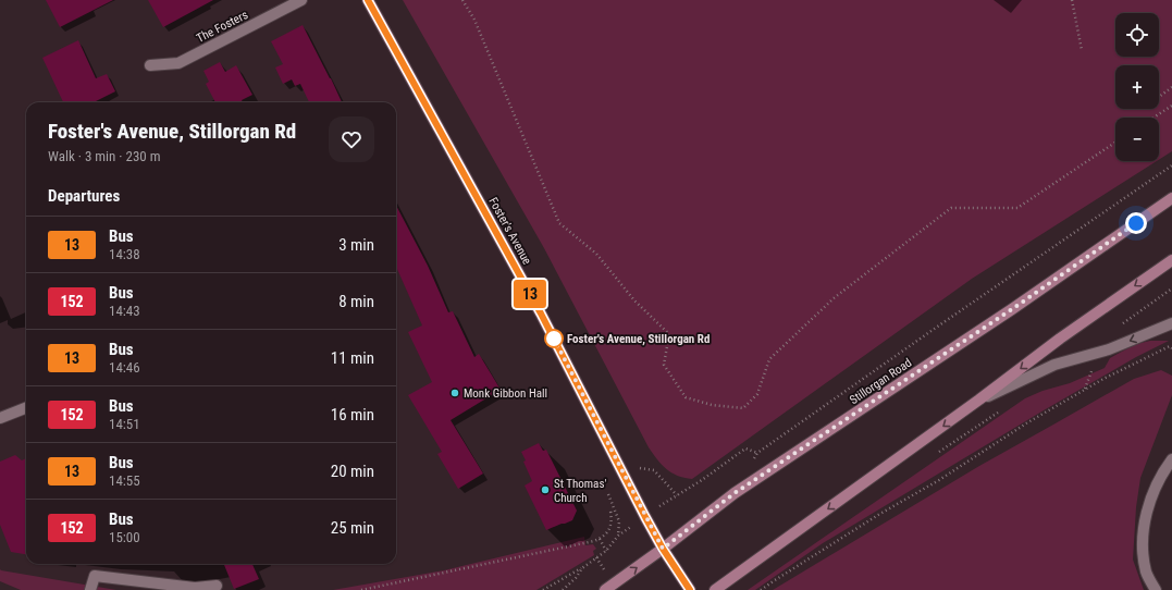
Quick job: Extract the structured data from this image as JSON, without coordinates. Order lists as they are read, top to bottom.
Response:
{
  "streets": {
    "main road": ["Foster's Avenue", "Stillorgan Road"],
    "street": ["The Fosters"]
  },
  "crossings": [
    ["Foster's Avenue", "Stillorgan Road"]
  ],
  "places": ["Foster's Avenue, Stillorgan Rd", "Monk Gibbon Hall", "St Thomas' Church"],
  "lines": ["bus line 13"],
  "page": {
    "on_map": "13",
    "map_buttons": ["+", "−"],
    "heading": [
      ["Foster's Avenue, Stillorgan Rd", "Walk · 3 min · 230 m"],
      "Departures"
    ],
    "list": [
      {
        "mark": "13",
        "name": "Bus",
        "note": "14:38",
        "value": "3 min"
      },
      {
        "mark": "152",
        "name": "Bus",
        "note": "14:43",
        "value": "8 min"
      },
      {
        "mark": "13",
        "name": "Bus",
        "note": "14:46",
        "value": "11 min"
      },
      {
        "mark": "152",
        "name": "Bus",
        "note": "14:51",
        "value": "16 min"
      },
      {
        "mark": "13",
        "name": "Bus",
        "note": "14:55",
        "value": "20 min"
      },
      {
        "mark": "152",
        "name": "Bus",
        "note": "15:00",
        "value": "25 min"
      }
    ]
  }
}
